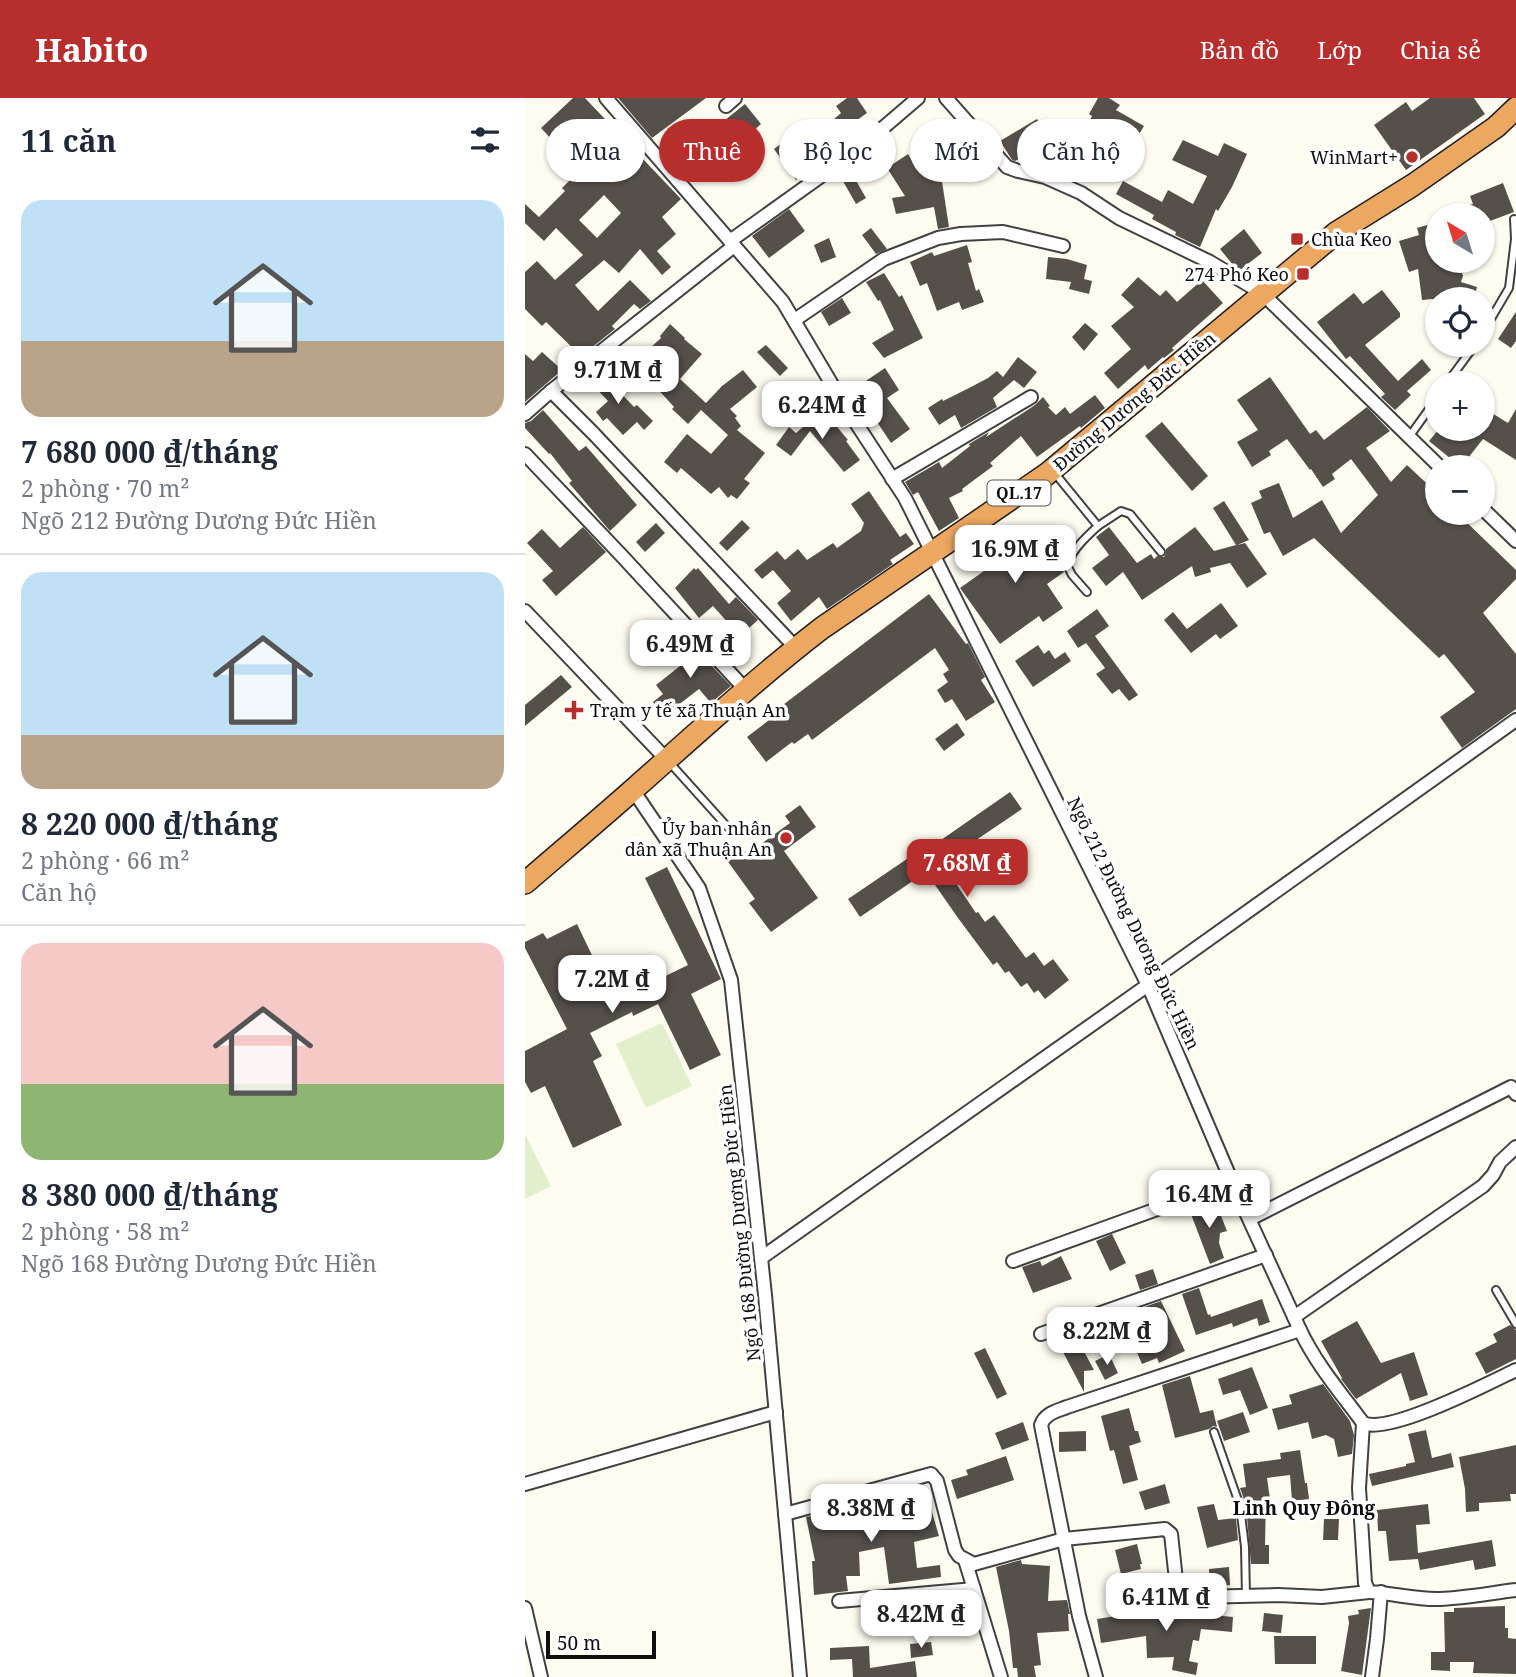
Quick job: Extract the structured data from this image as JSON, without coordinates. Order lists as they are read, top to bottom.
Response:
{
  "streets": {
    "highway": ["Đường Dương Đức Hiền", "QL.17"],
    "street": ["Ngõ 212 Đường Dương Đức Hiền", "Ngõ 168 Đường Dương Đức Hiền"]
  },
  "crossings": [
    ["Đường Dương Đức Hiền", "Ngõ 212 Đường Dương Đức Hiền"],
    ["Đường Dương Đức Hiền", "Ngõ 168 Đường Dương Đức Hiền"]
  ],
  "districts": ["Linh Quy Đông"],
  "places": {
    "other": ["WinMart+", "Ủy ban nhân dân xã Thuận An"],
    "transit": ["Chùa Keo", "274 Phó Keo"],
    "health": ["Trạm y tế xã Thuận An"]
  },
  "scale_bar": "50 m",
  "north": "top left",
  "page": {
    "header": "Habito",
    "nav": ["Bản đồ", "Lớp", "Chia sẻ"],
    "heading": "11 căn",
    "chip": [
      "Mua",
      "Thuê",
      "Bộ lọc",
      "Mới",
      "Căn hộ"
    ],
    "list": [
      {
        "name": "7 680 000 ₫/tháng",
        "note": "2 phòng · 70 m² · Ngõ 212 Đường Dương Đức Hiền"
      },
      {
        "name": "8 220 000 ₫/tháng",
        "note": "2 phòng · 66 m² · Căn hộ"
      },
      {
        "name": "8 380 000 ₫/tháng",
        "note": "2 phòng · 58 m² · Ngõ 168 Đường Dương Đức Hiền"
      }
    ],
    "map_buttons": ["+", "−"],
    "price": [
      "9.71M ₫",
      "6.24M ₫",
      "16.9M ₫",
      "6.49M ₫",
      "7.68M ₫",
      "7.2M ₫",
      "16.4M ₫",
      "8.22M ₫",
      "8.38M ₫",
      "6.41M ₫",
      "8.42M ₫"
    ],
    "scale": "50 m"
  }
}
